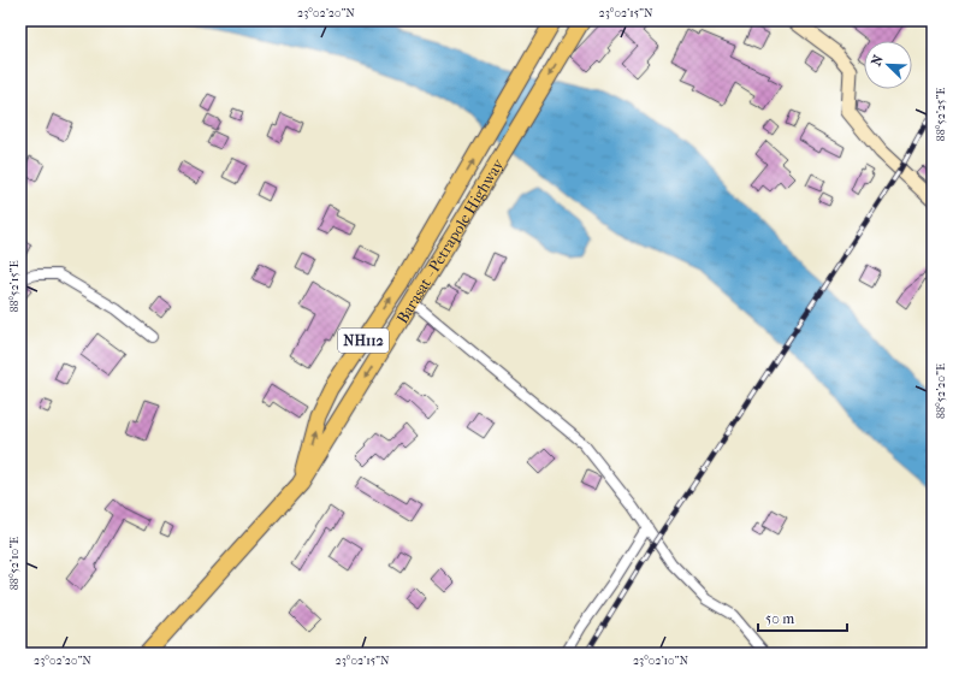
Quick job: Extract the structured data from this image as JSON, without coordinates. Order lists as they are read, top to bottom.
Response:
{
  "streets": {
    "highway": ["Barasat - Petrapole Highway", "NH112"]
  },
  "scale_bar": "50 m",
  "north": "top left",
  "coordinates": [
    "23°02'20\"N",
    "23°02'15\"N",
    "88°52'25\"E",
    "88°52'15\"E",
    "88°52'20\"E",
    "88°52'10\"E",
    "23°02'10\"N"
  ]
}
